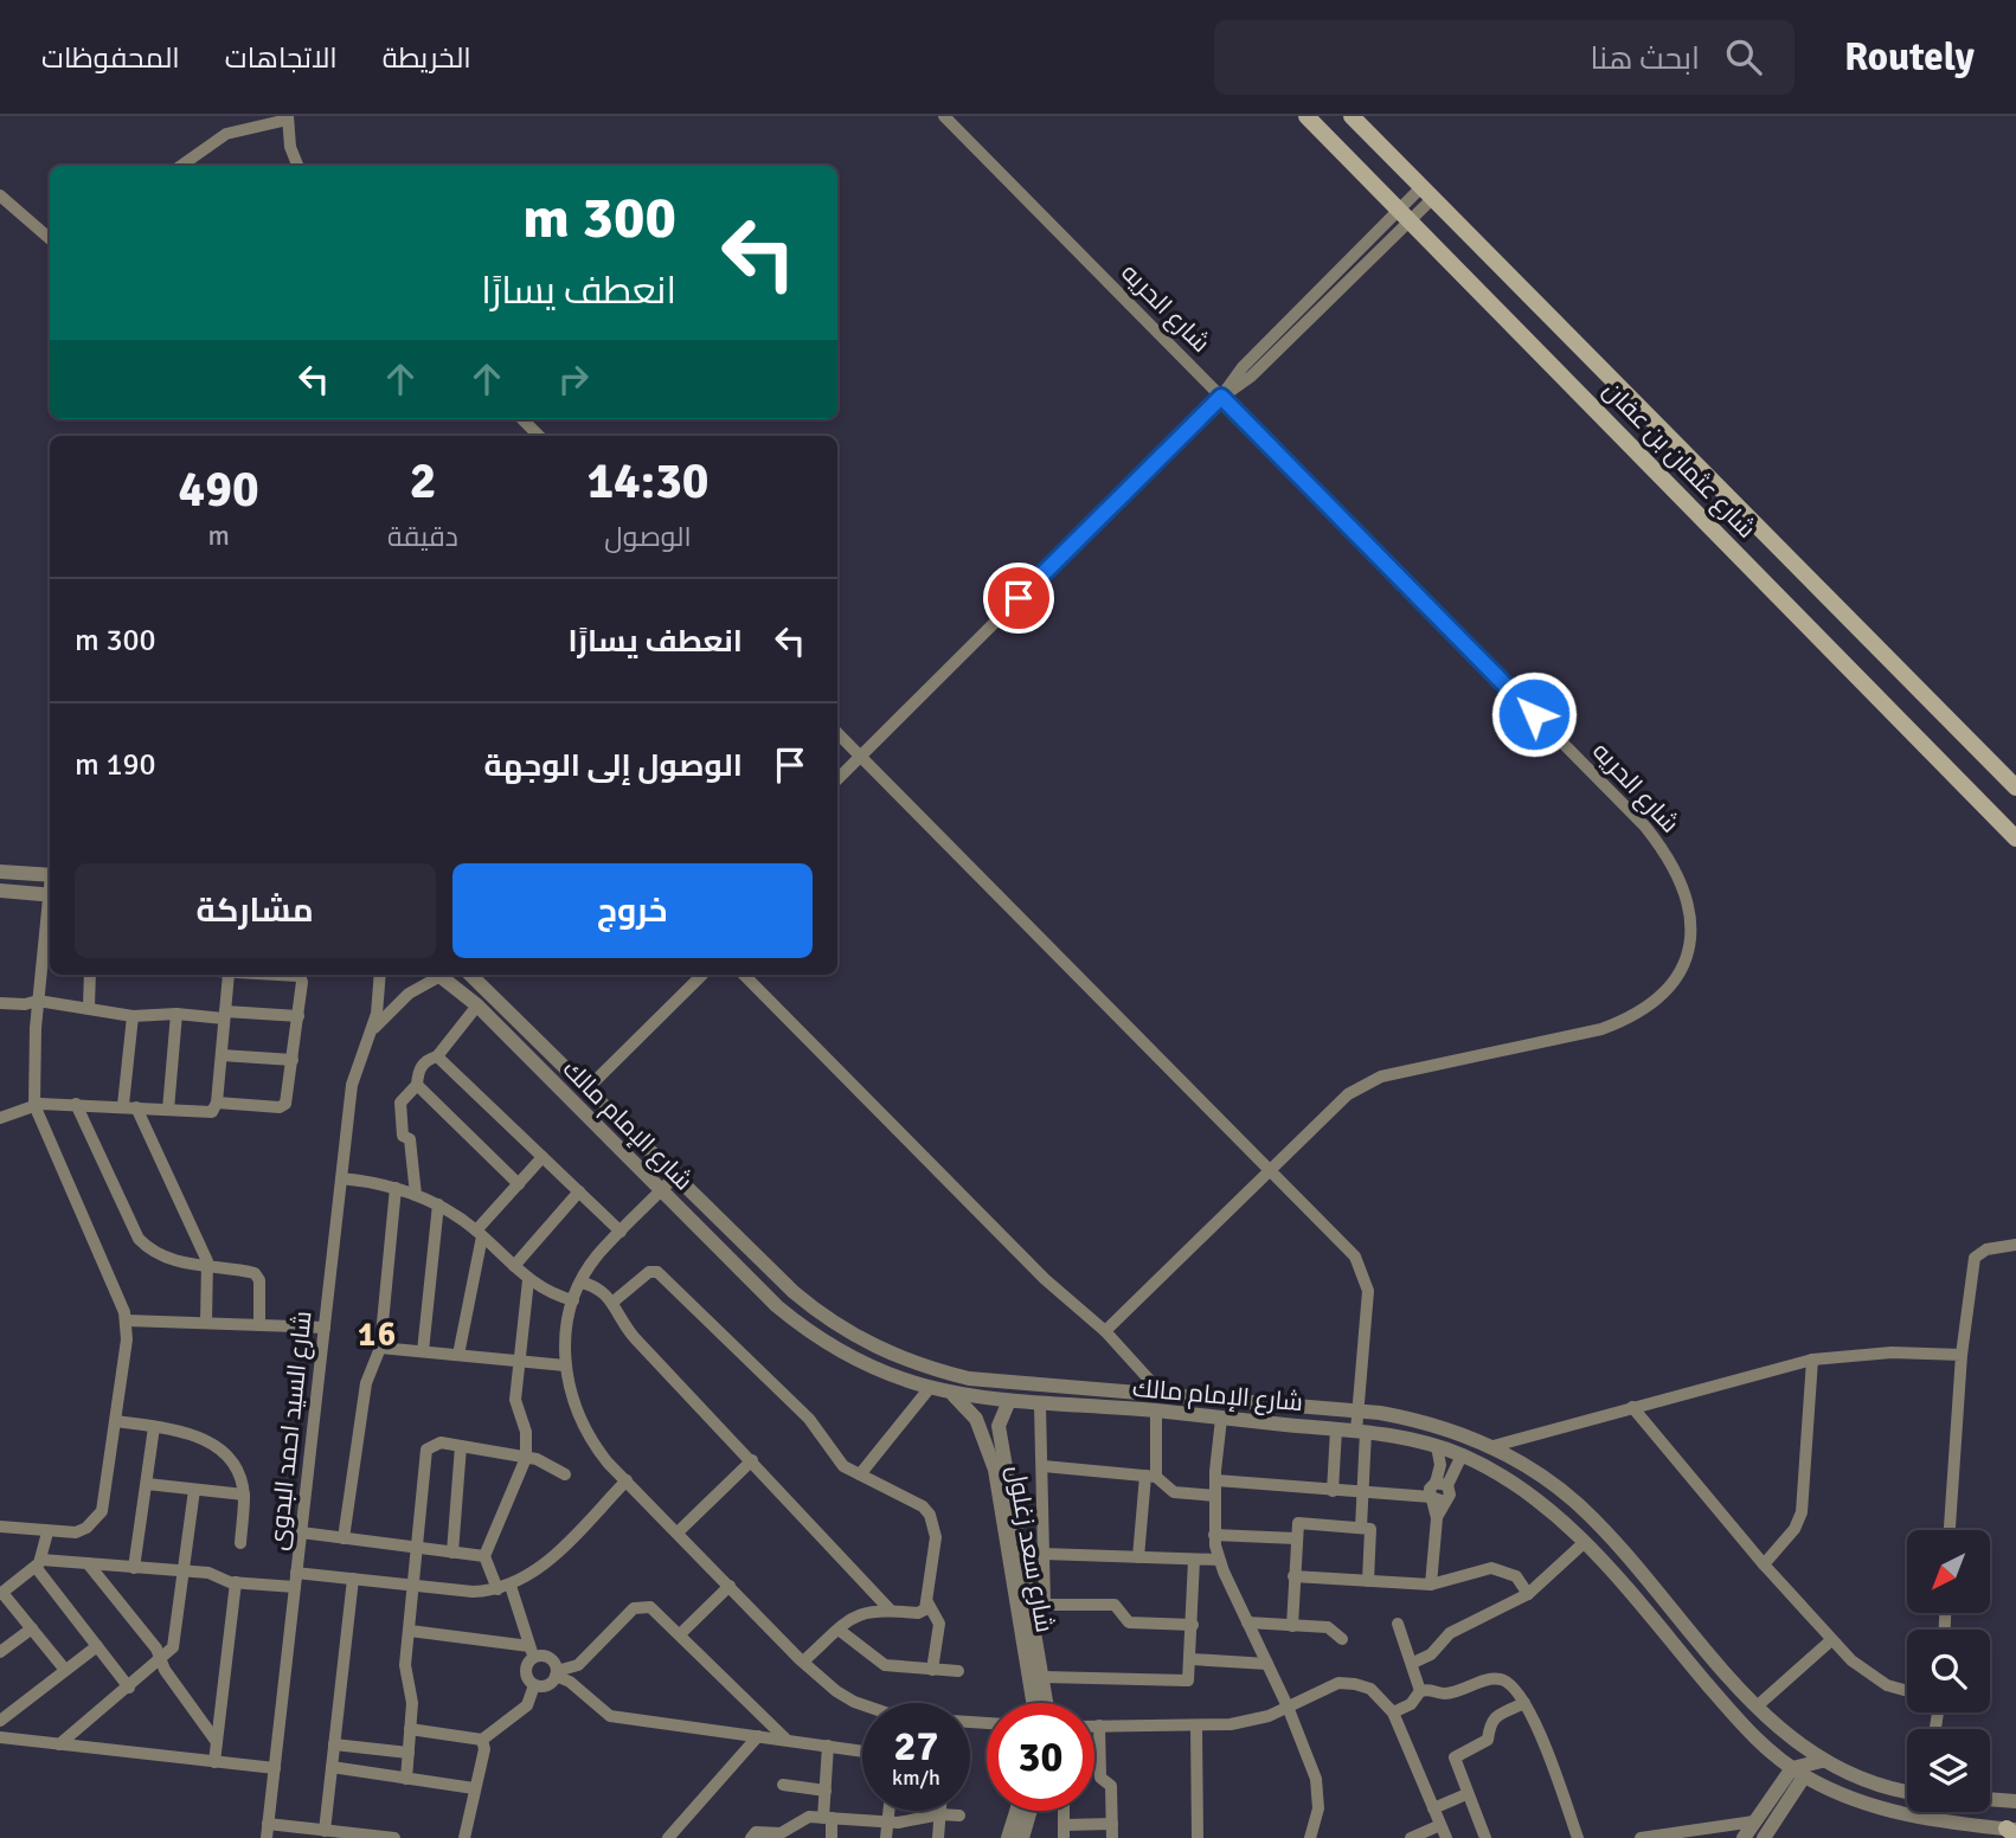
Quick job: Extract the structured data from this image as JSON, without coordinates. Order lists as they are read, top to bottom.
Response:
{
  "streets": {
    "main road": ["شارع عثمان بن عفان"],
    "street": [
      "شارع الحريه",
      "شارع الإمام مالك",
      "شارع السيد احمد البدوى",
      "شارع سعد زغلول"
    ]
  },
  "crossings": [
    ["شارع الإمام مالك", "شارع سعد زغلول"]
  ],
  "districts": ["16"],
  "north": "bottom left",
  "page": {
    "header": "Routely",
    "search": "ابحث هنا",
    "nav": ["الخريطة", "الاتجاهات", "المحفوظات"],
    "turn": ["300 m", "انعطف يسارًا"],
    "eta": [
      "14:30",
      "الوصول",
      "2",
      "دقيقة",
      "490",
      "m"
    ],
    "list": [
      {
        "name": "انعطف يسارًا",
        "value": "300 m"
      },
      {
        "name": "الوصول إلى الوجهة",
        "value": "190 m"
      }
    ],
    "buttons": ["خروج", "مشاركة"],
    "speed": "27 km/h",
    "limit": "30"
  }
}
